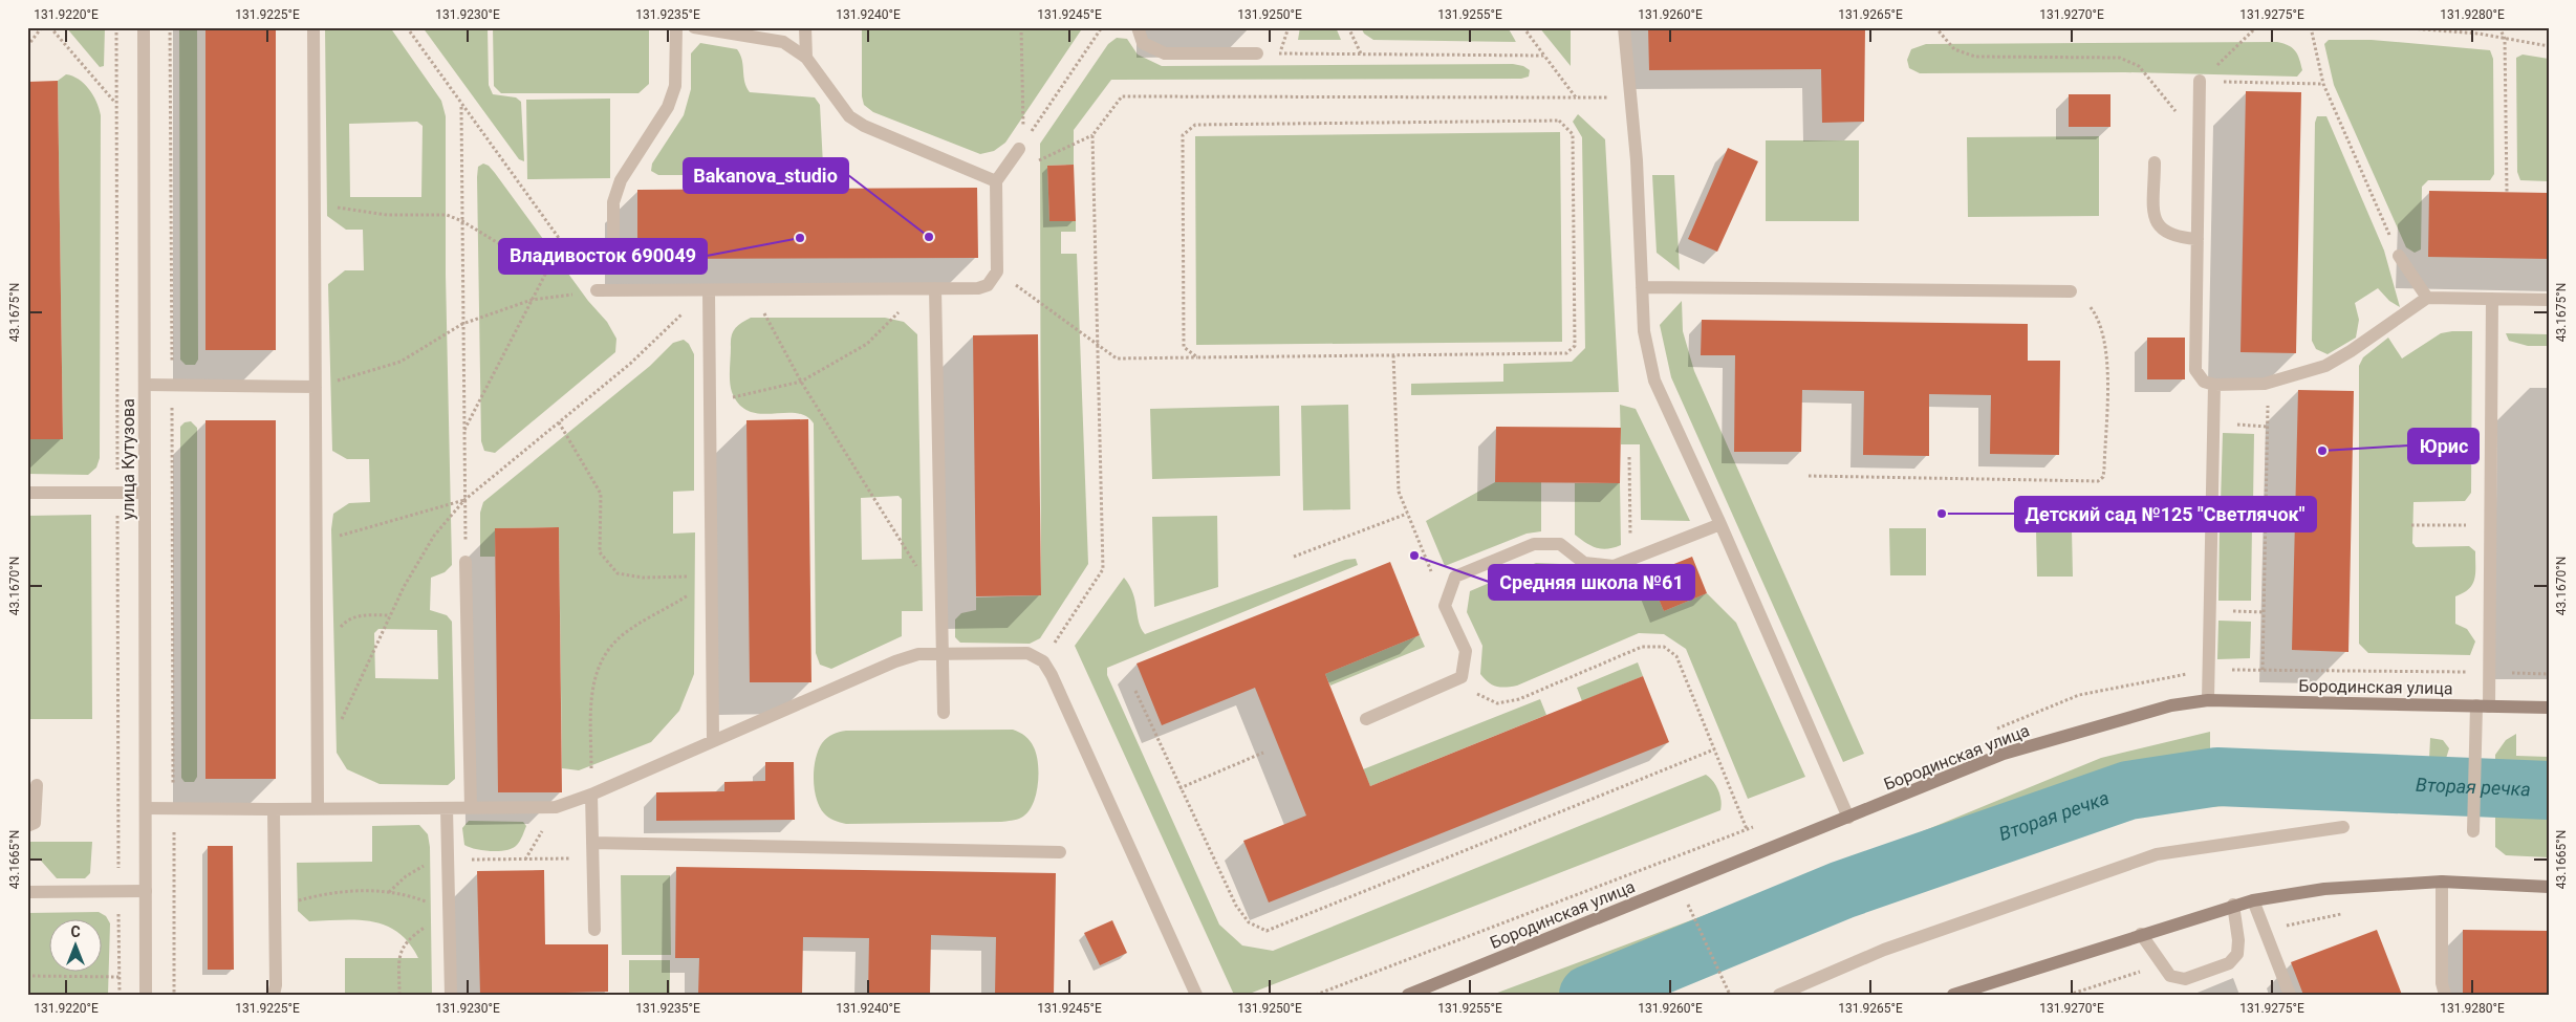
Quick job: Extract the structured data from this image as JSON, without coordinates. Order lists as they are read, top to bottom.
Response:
{
  "streets": {
    "main road": ["Бородинская улица"],
    "street": ["улица Кутузова"]
  },
  "water": ["Вторая речка"],
  "places": [
    "Bakanova_studio",
    "Владивосток 690049",
    "Юрис",
    "Детский сад №125 \"Светлячок\"",
    "Средняя школа №61"
  ],
  "north": "top",
  "coordinates": [
    "131.9220°E",
    "131.9225°E",
    "131.9230°E",
    "131.9235°E",
    "131.9240°E",
    "131.9245°E",
    "131.9250°E",
    "131.9255°E",
    "131.9260°E",
    "131.9265°E",
    "131.9270°E",
    "131.9275°E",
    "131.9280°E",
    "43.1675°N",
    "43.1670°N",
    "43.1665°N"
  ]
}
